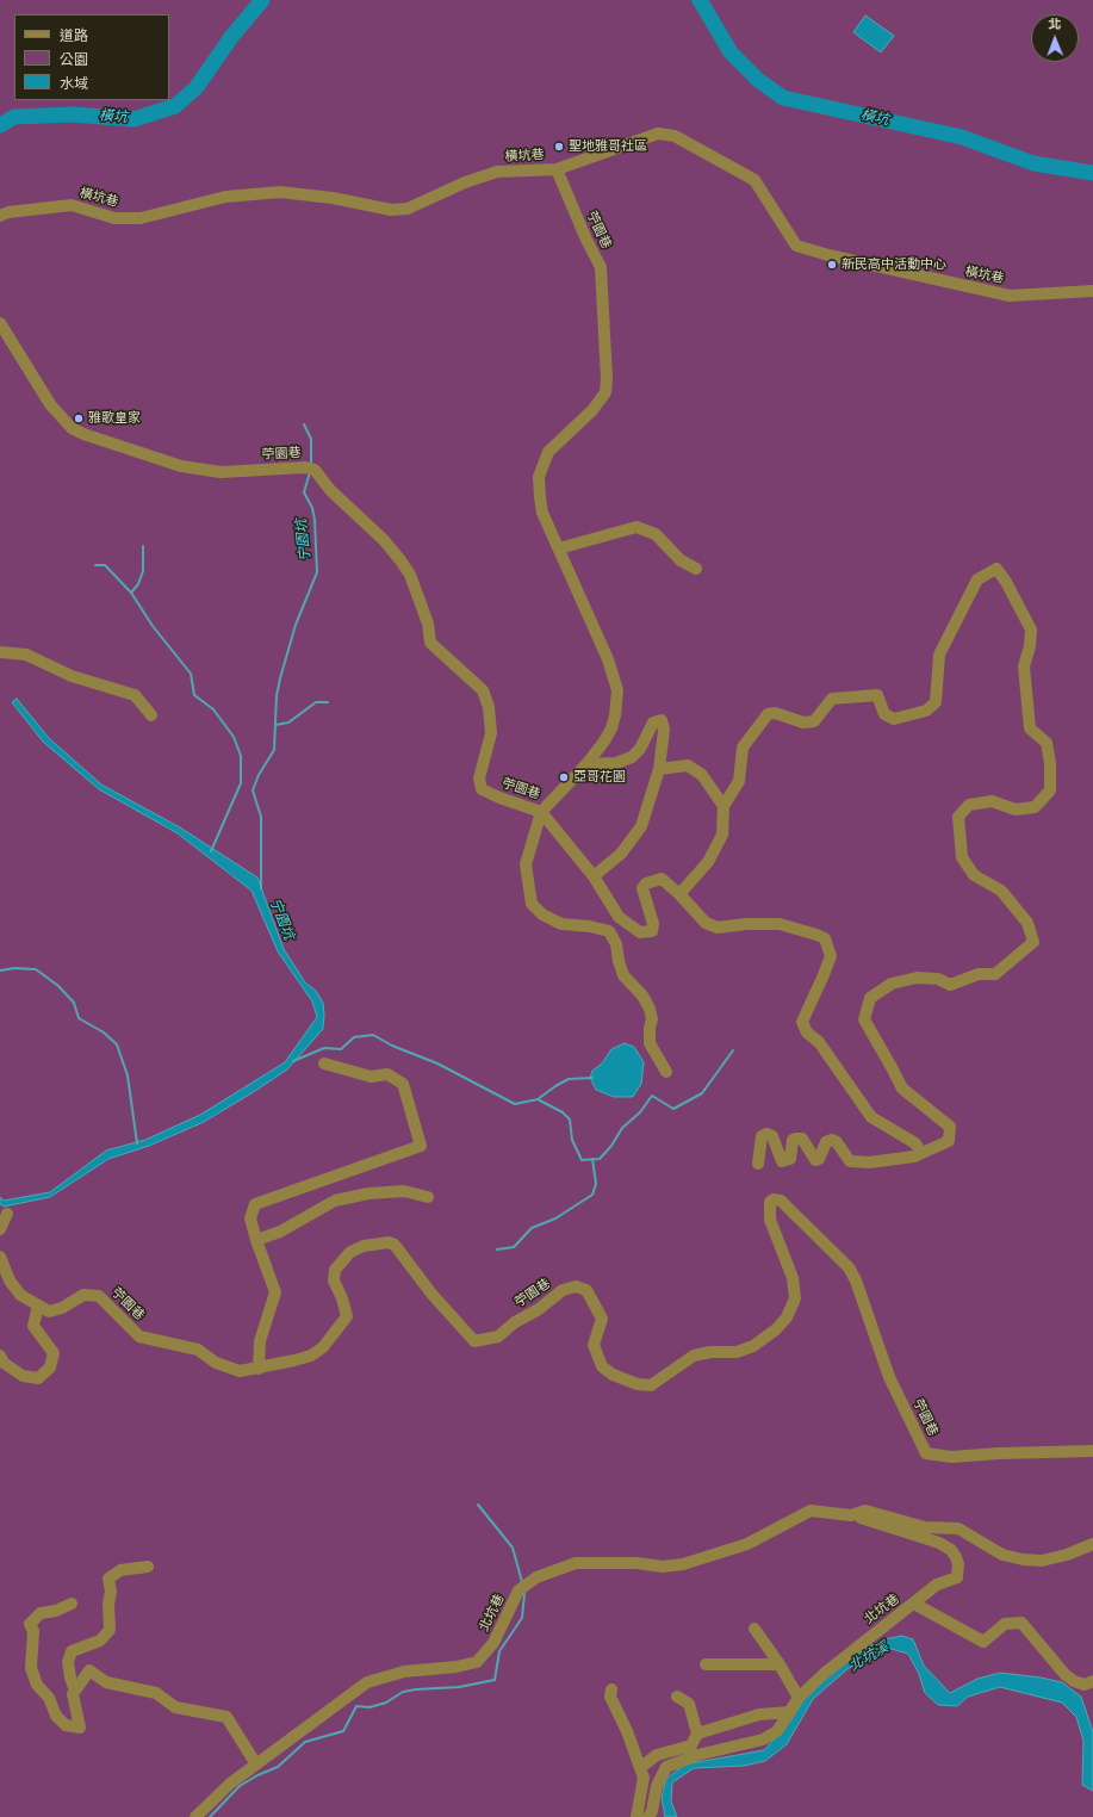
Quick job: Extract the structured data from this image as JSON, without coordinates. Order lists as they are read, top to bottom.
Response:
{
  "streets": {
    "street": ["橫坑巷", "苧園巷", "北坑巷"]
  },
  "crossings": [
    ["橫坑巷", "苧園巷"]
  ],
  "water": ["橫坑", "宁園坑", "北坑溪"],
  "places": [
    "聖地雅哥社區",
    "新民高中活動中心",
    "雅歌皇家",
    "亞哥花園"
  ],
  "legend": ["道路", "公園", "水域"],
  "north": "top"
}
